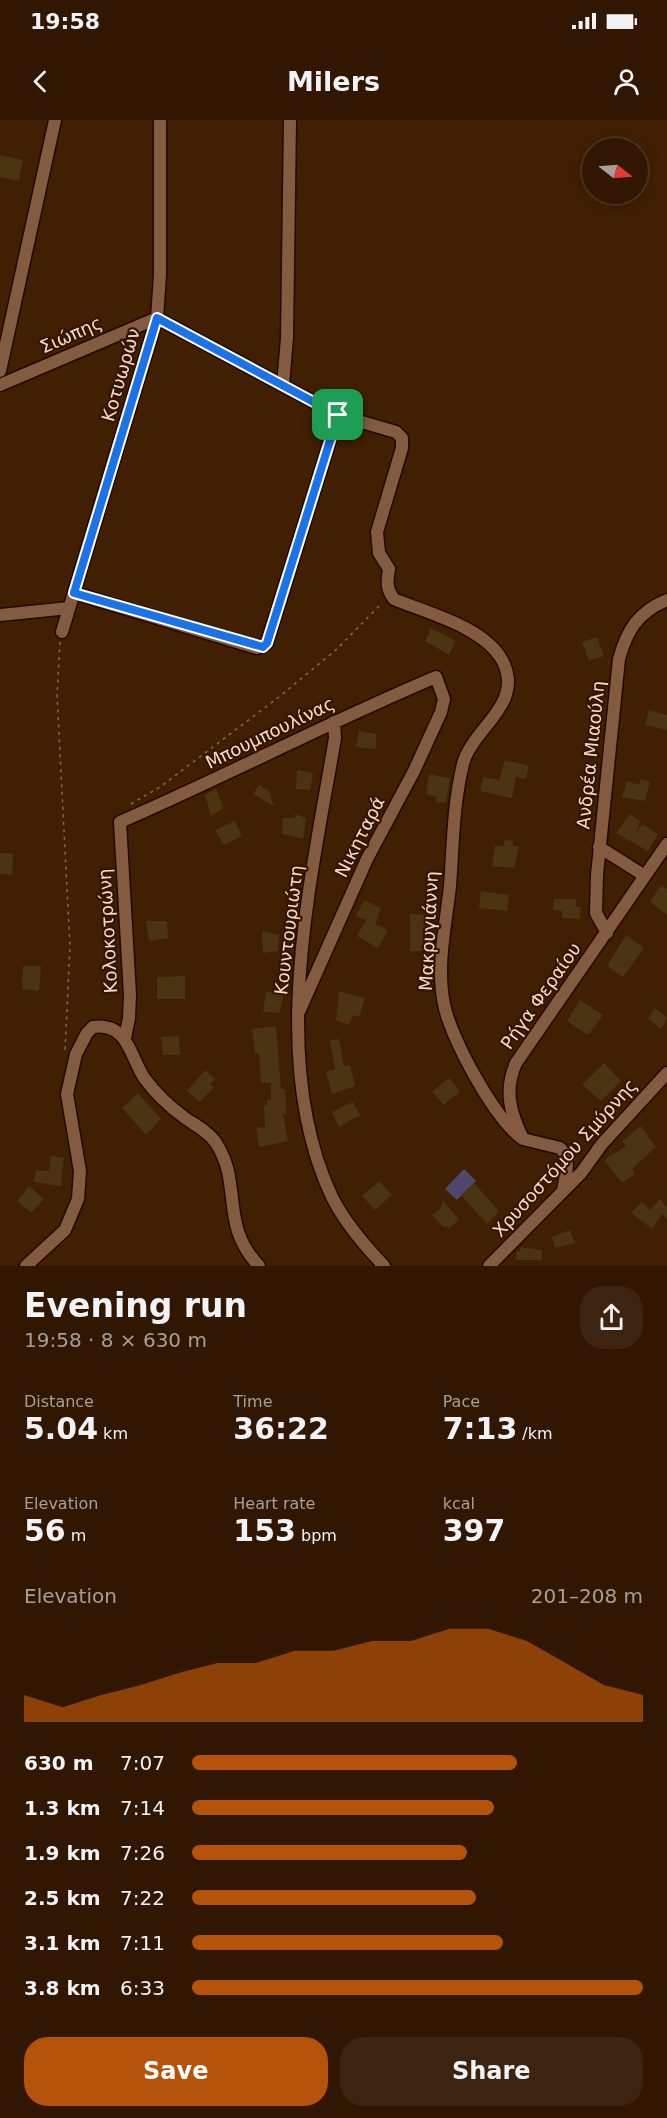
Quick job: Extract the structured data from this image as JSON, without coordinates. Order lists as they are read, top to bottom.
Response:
{
  "streets": {
    "street": [
      "Σιώπης",
      "Κοτυωρών",
      "Μπουμπουλίνας",
      "Ανδρέα Μιαούλη",
      "Νικηταρά",
      "Κουντουριώτη",
      "Κολοκοτρώνη",
      "Μακρυγιάννη",
      "Ρήγα Φεραίου",
      "Χρυσοστόμου Σμύρνης"
    ]
  },
  "crossings": [
    ["Σιώπης", "Κοτυωρών"],
    ["Μπουμπουλίνας", "Νικηταρά"],
    ["Μπουμπουλίνας", "Κουντουριώτη"],
    ["Μπουμπουλίνας", "Κολοκοτρώνη"],
    ["Ανδρέα Μιαούλη", "Ρήγα Φεραίου"],
    ["Νικηταρά", "Κουντουριώτη"],
    ["Μακρυγιάννη", "Ρήγα Φεραίου"]
  ],
  "north": "right",
  "page": {
    "status": "19:58",
    "header": "Milers",
    "heading": ["Evening run", "19:58 · 8 × 630 m"],
    "stats": [
      ["Distance", "5.04 km"],
      ["Time", "36:22"],
      ["Pace", "7:13 /km"],
      ["Elevation", "56 m"],
      ["Heart rate", "153 bpm"],
      ["kcal", "397"]
    ],
    "chart": ["Elevation", "201–208 m"],
    "list": [
      {
        "name": "630 m",
        "note": "7:07"
      },
      {
        "name": "1.3 km",
        "note": "7:14"
      },
      {
        "name": "1.9 km",
        "note": "7:26"
      },
      {
        "name": "2.5 km",
        "note": "7:22"
      },
      {
        "name": "3.1 km",
        "note": "7:11"
      },
      {
        "name": "3.8 km",
        "note": "6:33"
      }
    ],
    "buttons": ["Save", "Share"]
  }
}
